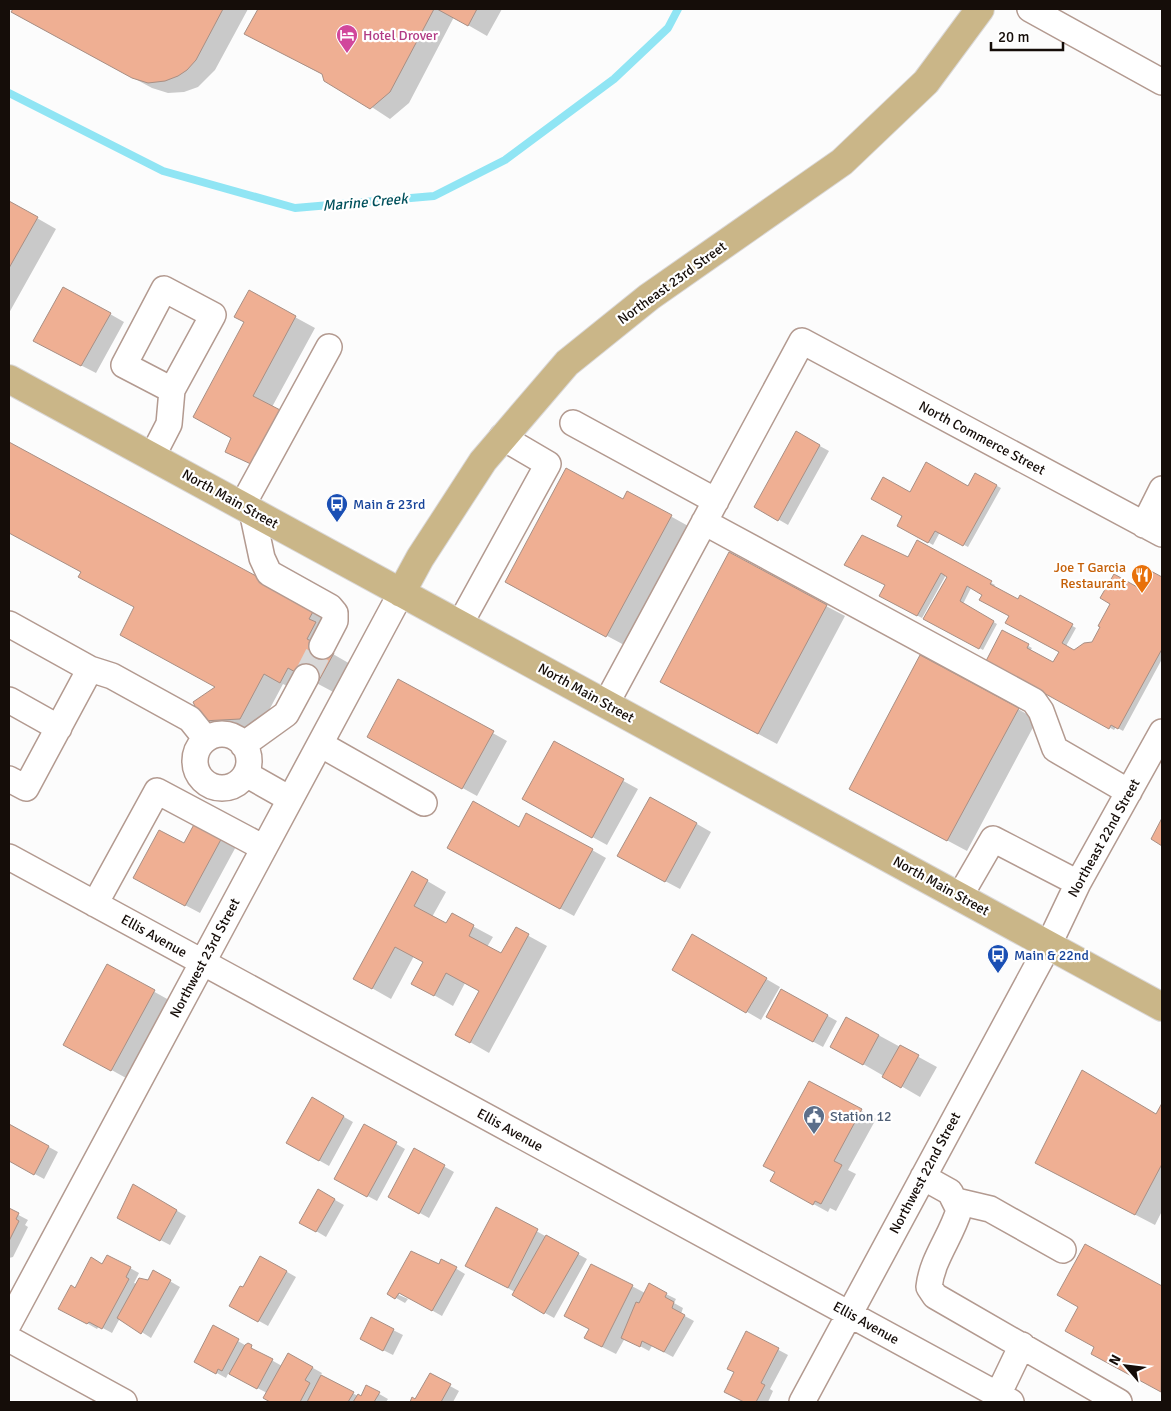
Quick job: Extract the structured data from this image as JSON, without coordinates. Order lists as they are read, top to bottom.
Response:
{
  "streets": {
    "main road": ["Northeast 23rd Street", "North Main Street"],
    "street": [
      "North Commerce Street",
      "Northeast 22nd Street",
      "Ellis Avenue",
      "Northwest 23rd Street",
      "Northwest 22nd Street"
    ]
  },
  "crossings": [
    ["Northeast 23rd Street", "North Main Street"],
    ["Northeast 23rd Street", "Northwest 23rd Street"],
    ["North Main Street", "Northeast 22nd Street"],
    ["North Main Street", "Northwest 23rd Street"],
    ["North Main Street", "Northwest 22nd Street"],
    ["Northeast 22nd Street", "Northwest 22nd Street"],
    ["Ellis Avenue", "Northwest 23rd Street"],
    ["Ellis Avenue", "Northwest 22nd Street"]
  ],
  "water": ["Marine Creek"],
  "places": {
    "hotel": ["Hotel Drover"],
    "bus stop": ["Main & 23rd", "Main & 22nd"],
    "restaurant": ["Joe T Garcia Restaurant"],
    "public building": ["Station 12"]
  },
  "scale_bar": "20 m",
  "north": "top left"
}
